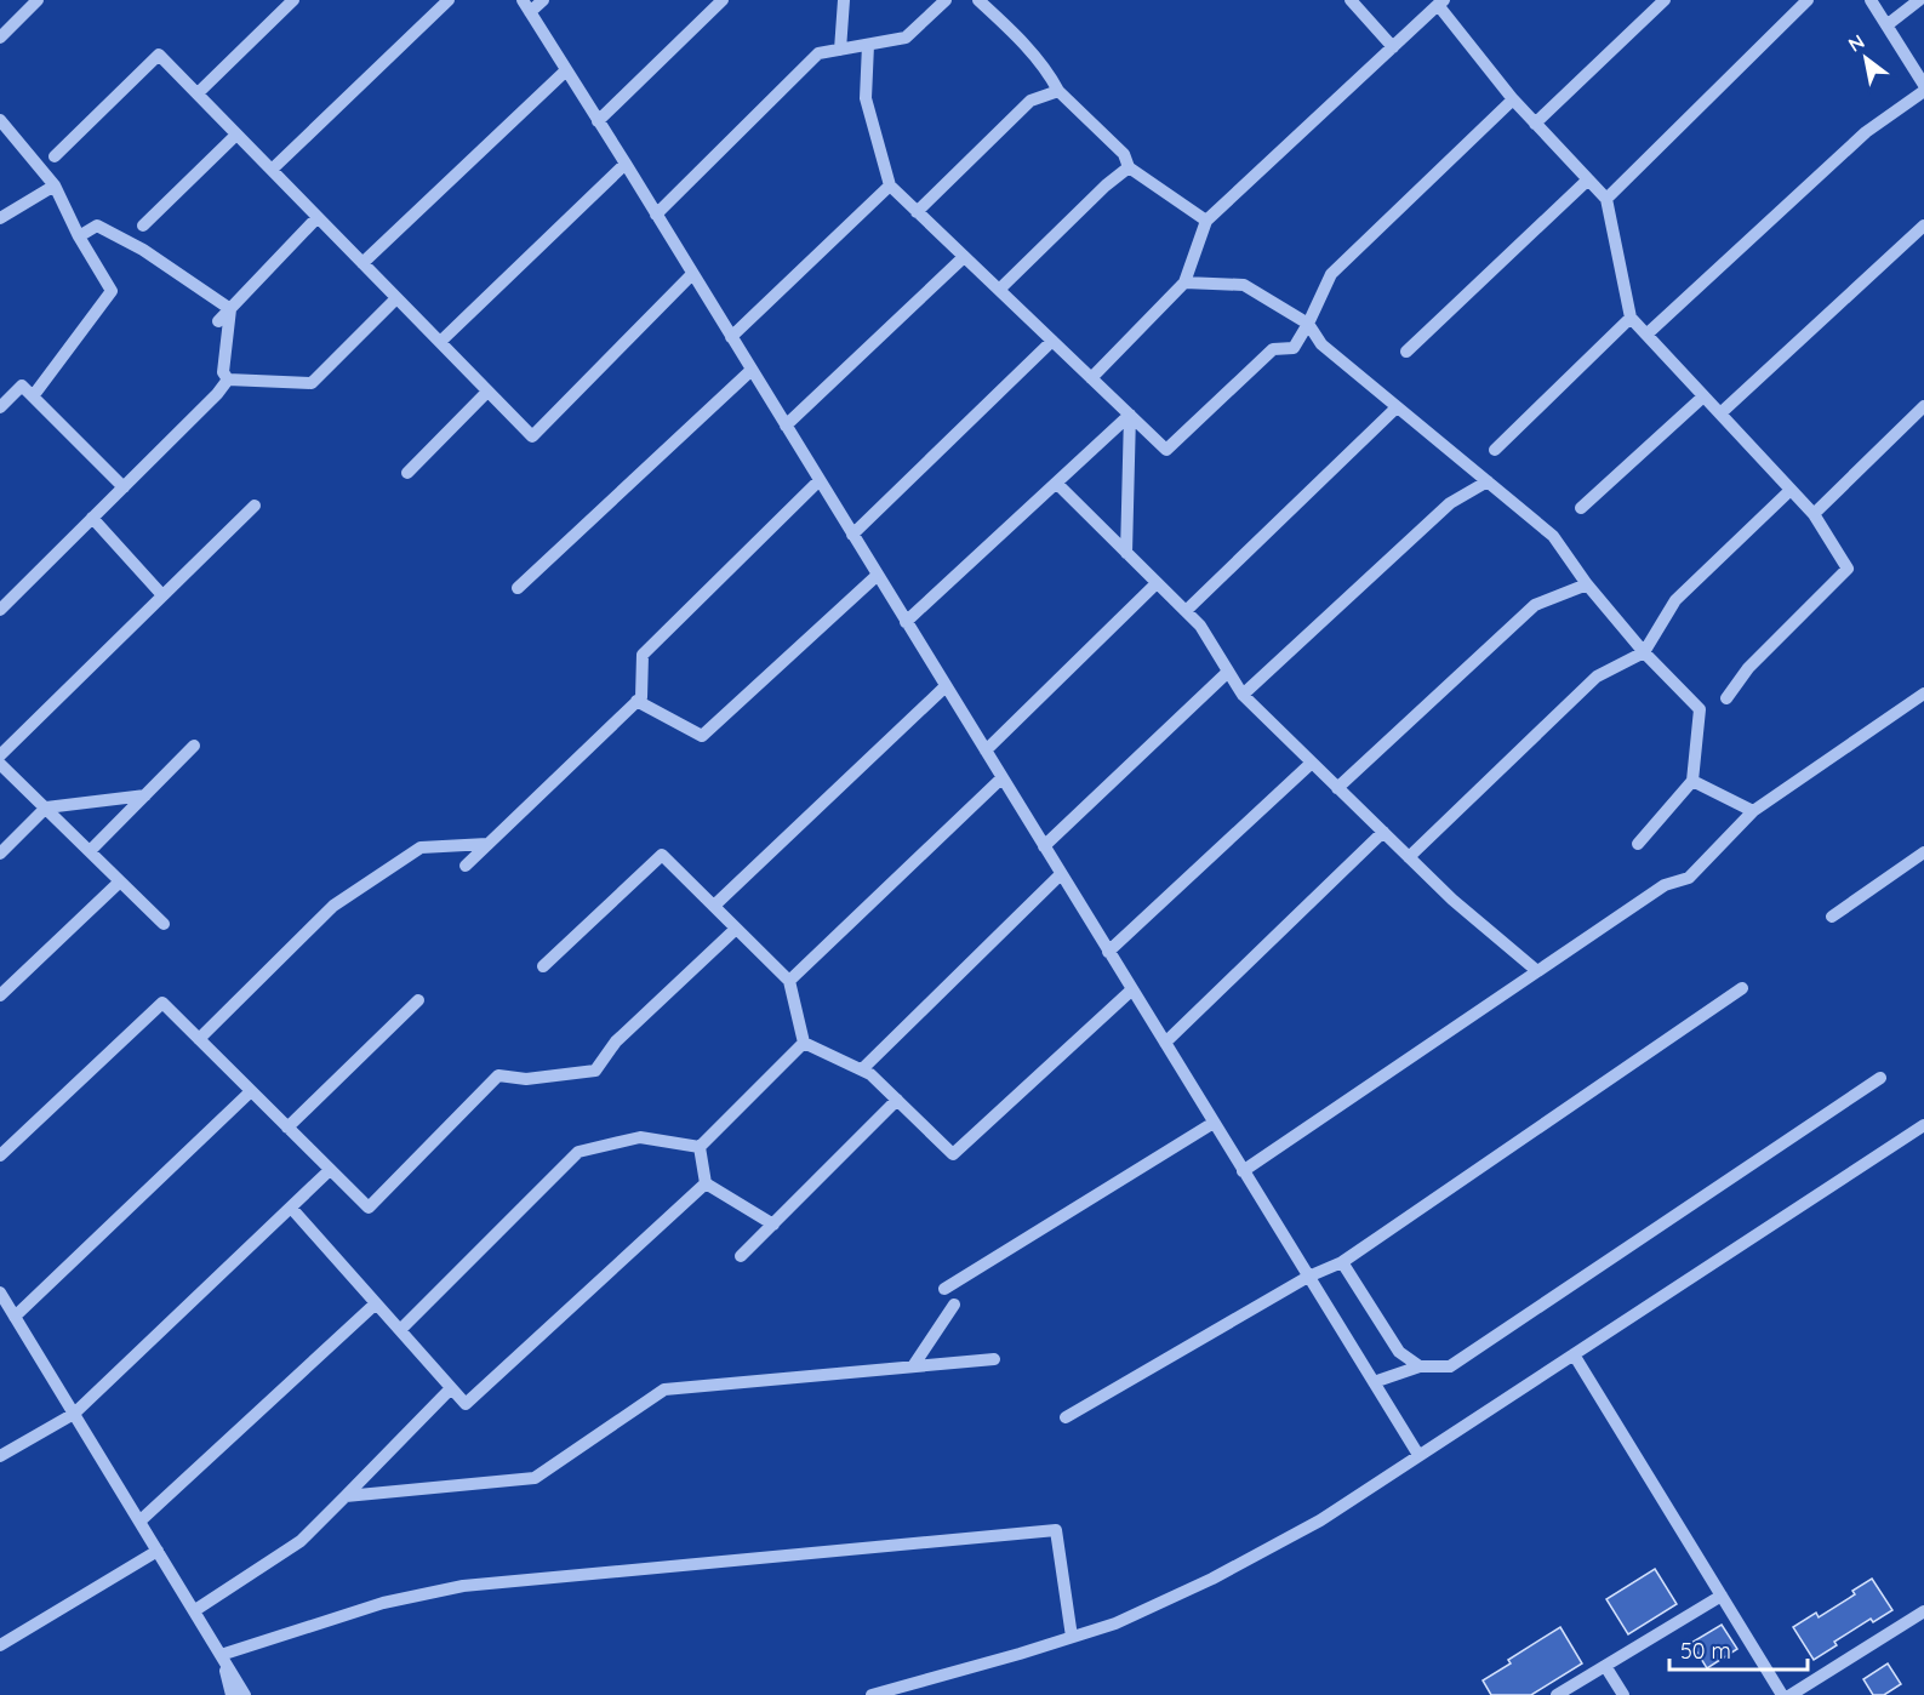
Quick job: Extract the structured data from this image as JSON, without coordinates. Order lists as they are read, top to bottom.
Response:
{
  "scale_bar": "50 m",
  "north": "top left"
}
